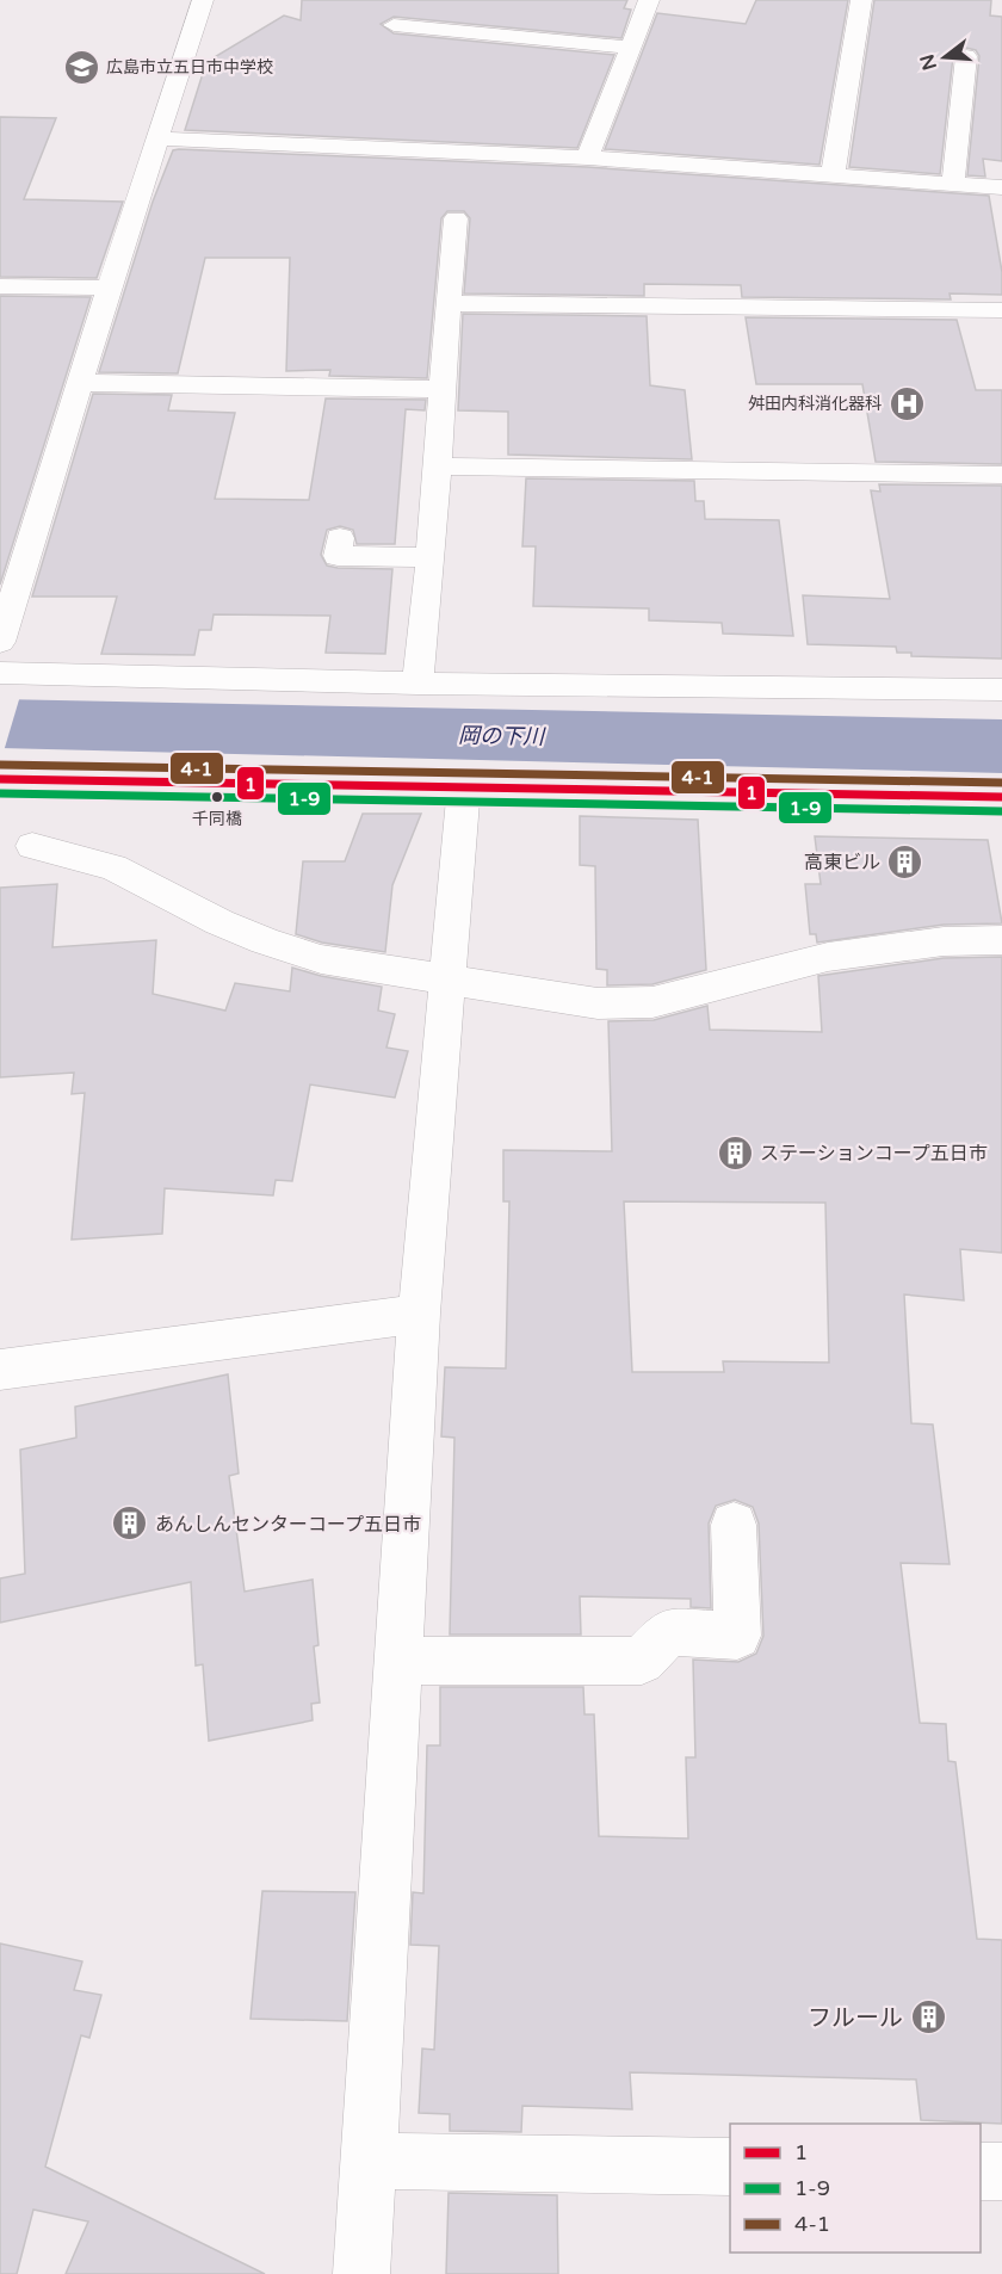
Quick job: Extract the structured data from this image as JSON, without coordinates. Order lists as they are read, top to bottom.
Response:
{
  "water": ["岡の下川"],
  "places": {
    "school or university": ["広島市立五日市中学校"],
    "hospital": ["舛田内科消化器科"],
    "other": ["千同橋"],
    "building": [
      "高東ビル",
      "ステーションコープ五日市",
      "あんしんセンターコープ五日市",
      "フルール"
    ]
  },
  "lines": ["transit line 4-1", "transit line 1", "transit line 1-9"],
  "legend": ["1", "1-9", "4-1"],
  "north": "left"
}
